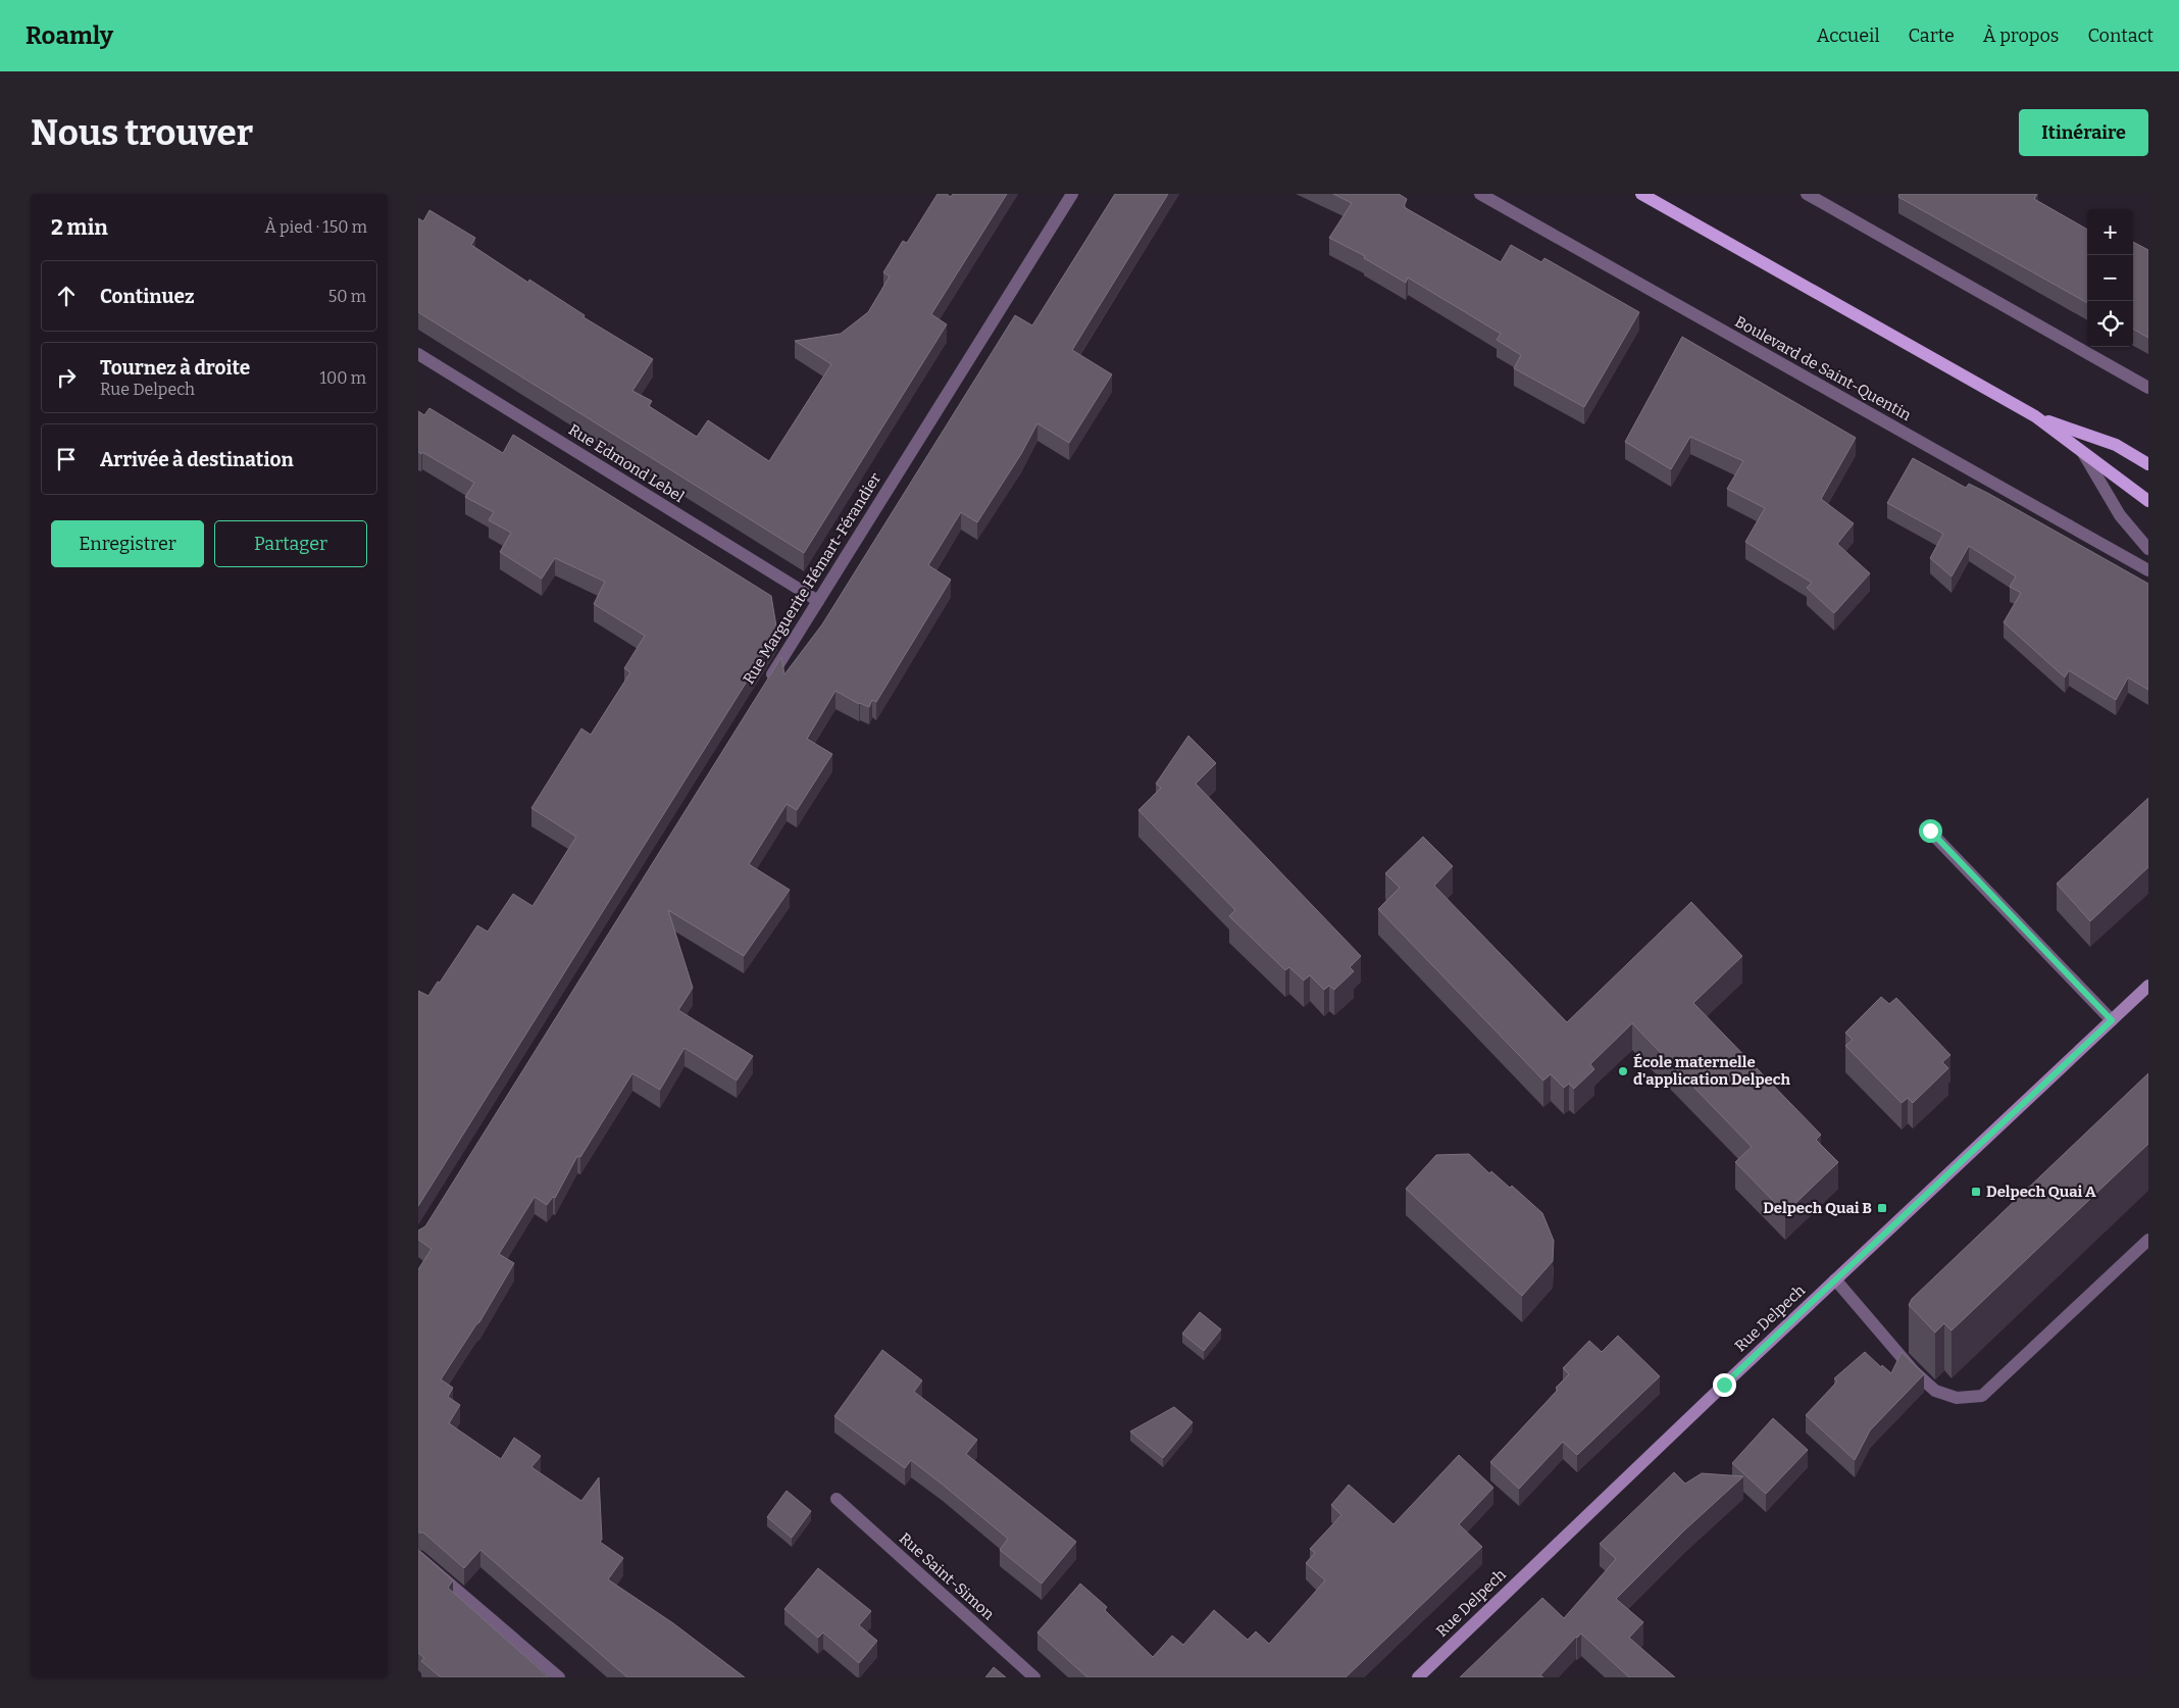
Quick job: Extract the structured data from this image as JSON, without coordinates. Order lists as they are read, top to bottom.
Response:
{
  "streets": {
    "street": [
      "Boulevard de Saint-Quentin",
      "Rue Edmond Lebel",
      "Rue Marguerite Hémart-Férandier",
      "Rue Delpech",
      "Rue Saint-Simon"
    ]
  },
  "crossings": [
    ["Rue Edmond Lebel", "Rue Marguerite Hémart-Férandier"]
  ],
  "places": {
    "other": ["École maternelle d'application Delpech"],
    "transit": ["Delpech Quai A", "Delpech Quai B"]
  },
  "page": {
    "header": "Roamly",
    "nav": [
      "Accueil",
      "Carte",
      "À propos",
      "Contact"
    ],
    "buttons": [
      "Itinéraire",
      ["Enregistrer", "Partager"]
    ],
    "title": "Nous trouver",
    "heading": ["2 min", "À pied · 150 m"],
    "map_buttons": ["+", "−"],
    "list": [
      ["Continuez", "50 m"],
      ["Tournez à droite", "Rue Delpech", "100 m"],
      "Arrivée à destination"
    ]
  }
}
